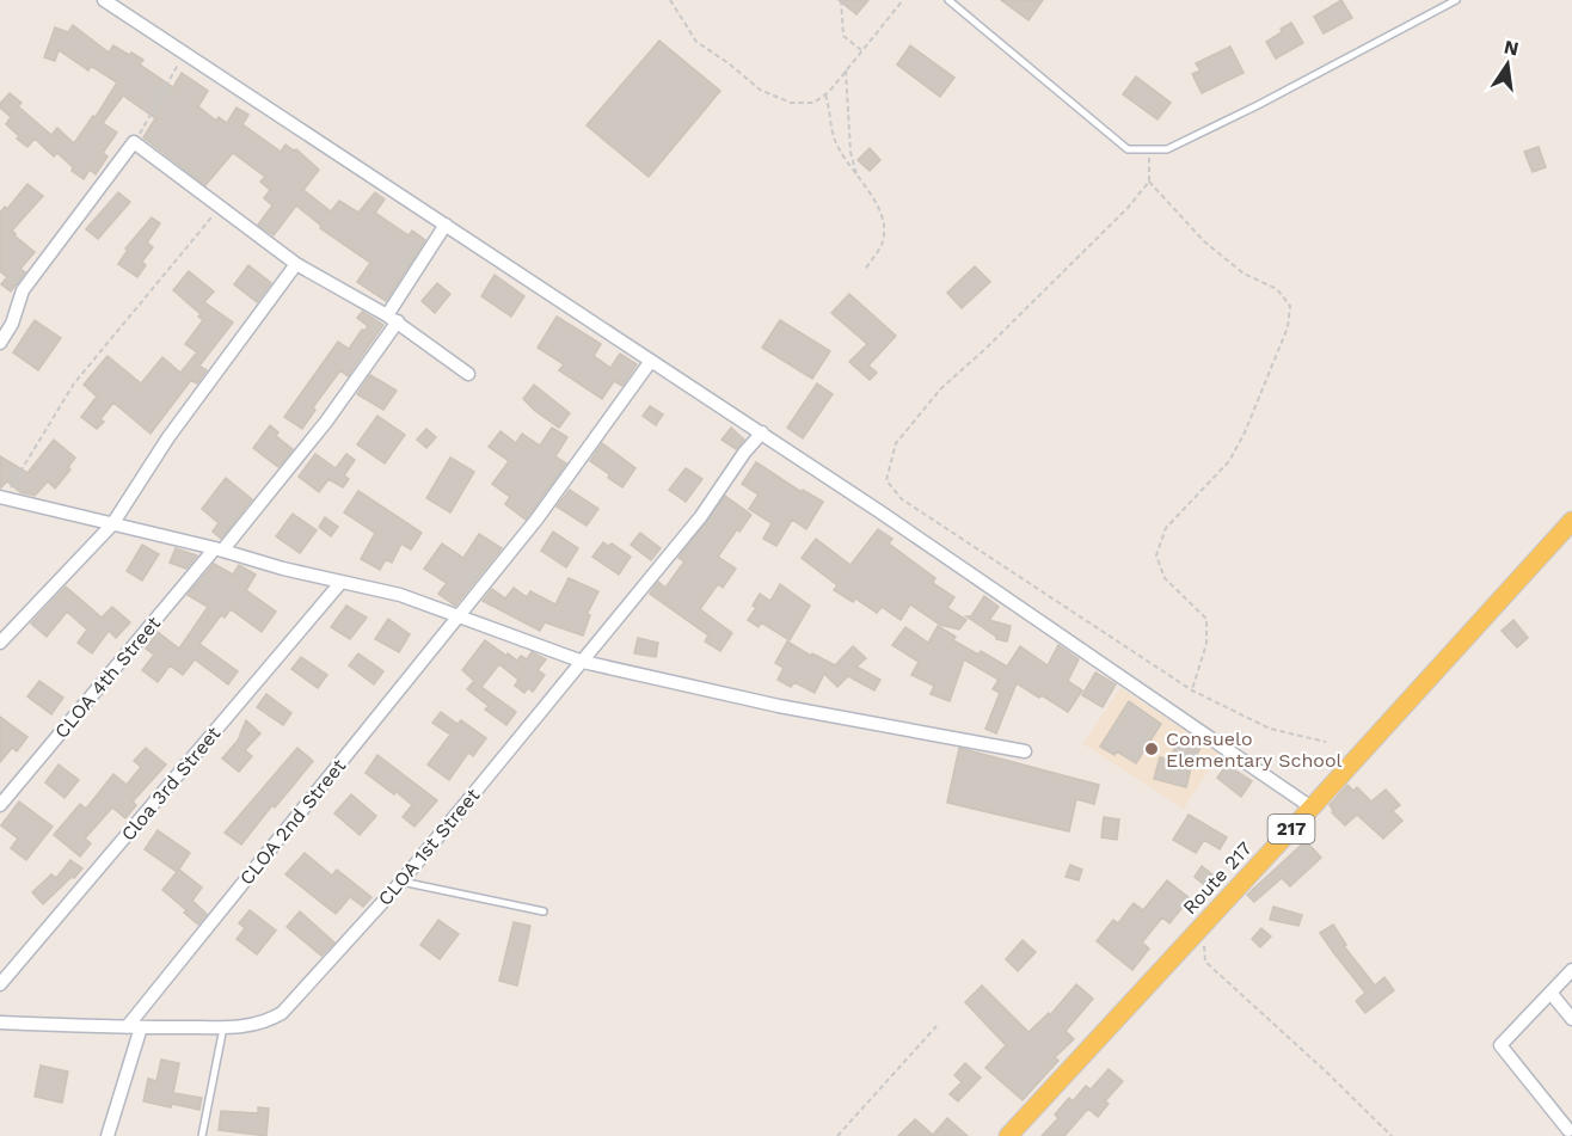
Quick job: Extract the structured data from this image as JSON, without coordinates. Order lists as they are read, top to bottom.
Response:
{
  "streets": {
    "main road": ["217", "Route 217"],
    "street": [
      "CLOA 4th Street",
      "Cloa 3rd Street",
      "CLOA 2nd Street",
      "CLOA 1st Street"
    ]
  },
  "places": ["Consuelo Elementary School"],
  "north": "top"
}
